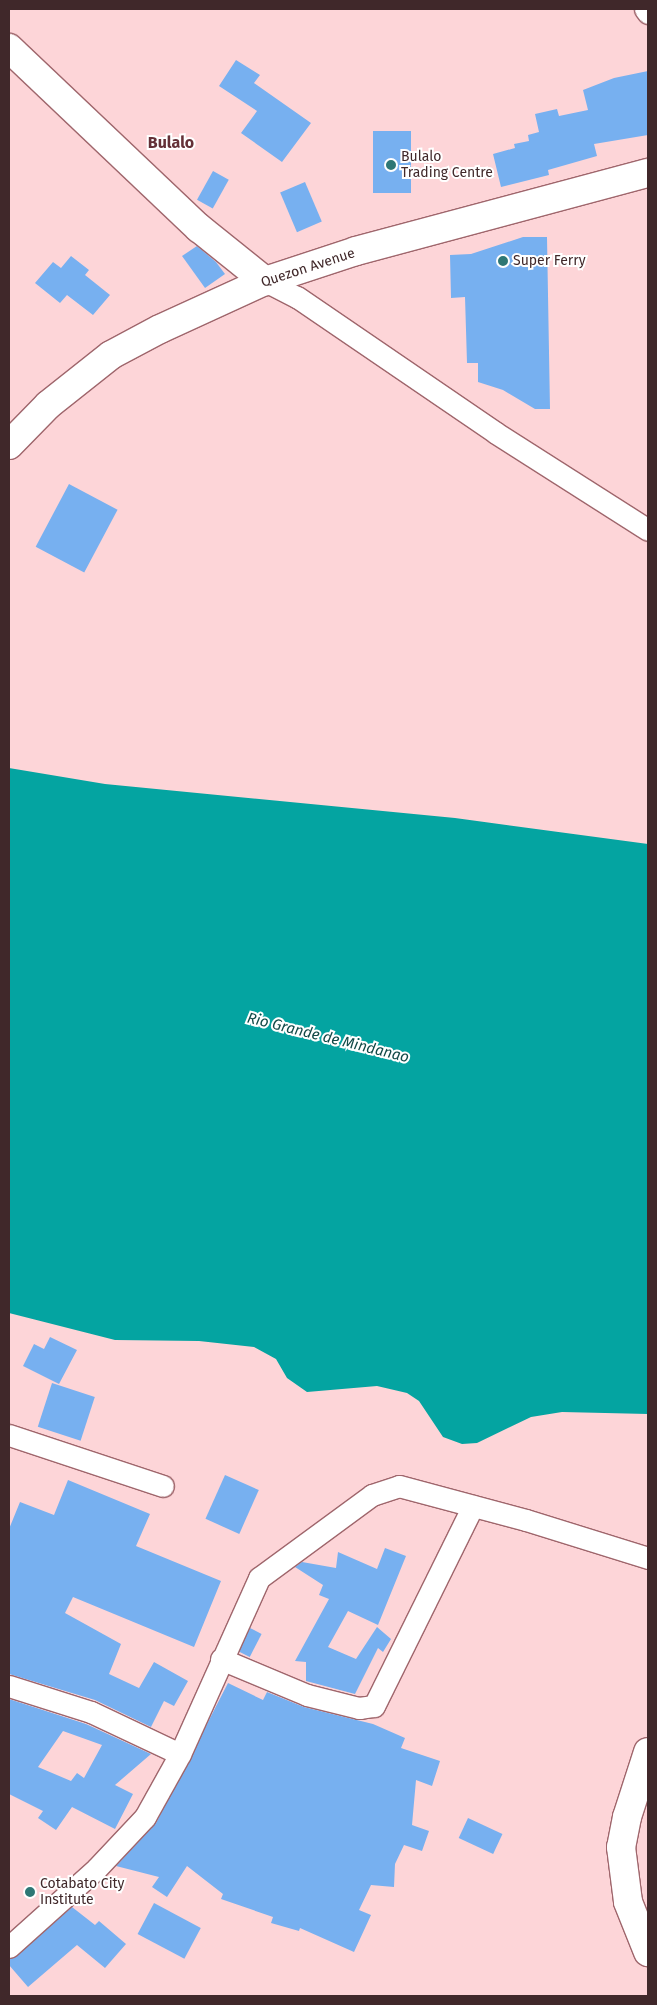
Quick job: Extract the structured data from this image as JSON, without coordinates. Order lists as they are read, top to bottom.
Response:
{
  "streets": {
    "street": ["Quezon Avenue"]
  },
  "districts": ["Bulalo"],
  "water": ["Rio Grande de Mindanao"],
  "places": ["Bulalo Trading Centre", "Super Ferry", "Cotabato City Institute"]
}
